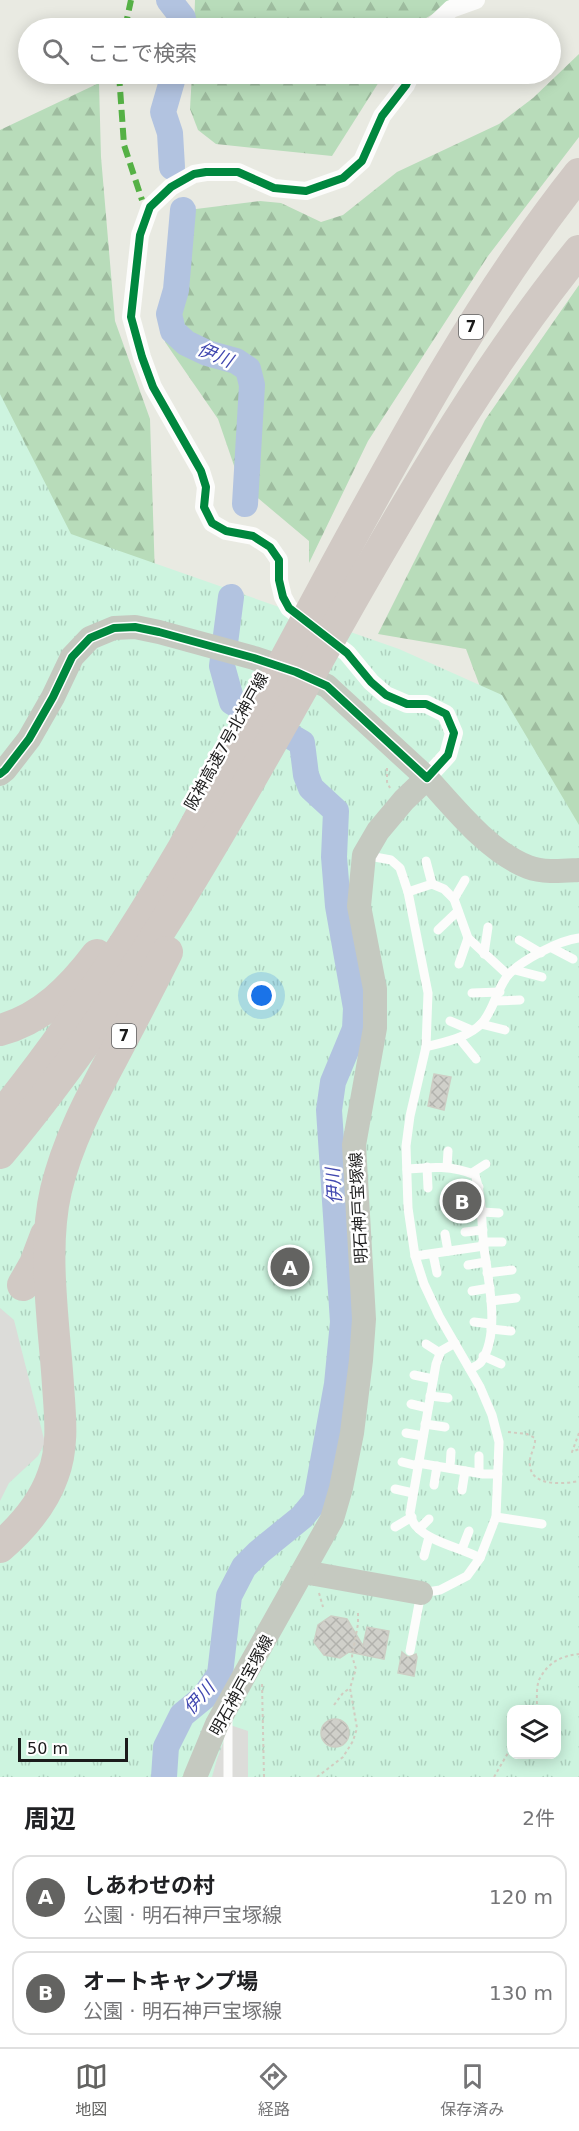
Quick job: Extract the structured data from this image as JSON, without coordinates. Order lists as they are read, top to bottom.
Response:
{
  "streets": {
    "highway": ["7", "阪神高速7号北神戸線"],
    "street": ["明石神戸宝塚線"]
  },
  "crossings": [
    ["7", "阪神高速7号北神戸線"]
  ],
  "water": ["伊川"],
  "scale_bar": "50 m",
  "page": {
    "search": "ここで検索",
    "pins": ["B", "A"],
    "scale": "50 m",
    "heading": ["周辺", "2件"],
    "list": [
      {
        "mark": "A",
        "name": "しあわせの村",
        "note": "公園 · 明石神戸宝塚線",
        "value": "120 m"
      },
      {
        "mark": "B",
        "name": "オートキャンプ場",
        "note": "公園 · 明石神戸宝塚線",
        "value": "130 m"
      }
    ],
    "nav": ["地図", "経路", "保存済み"]
  }
}
